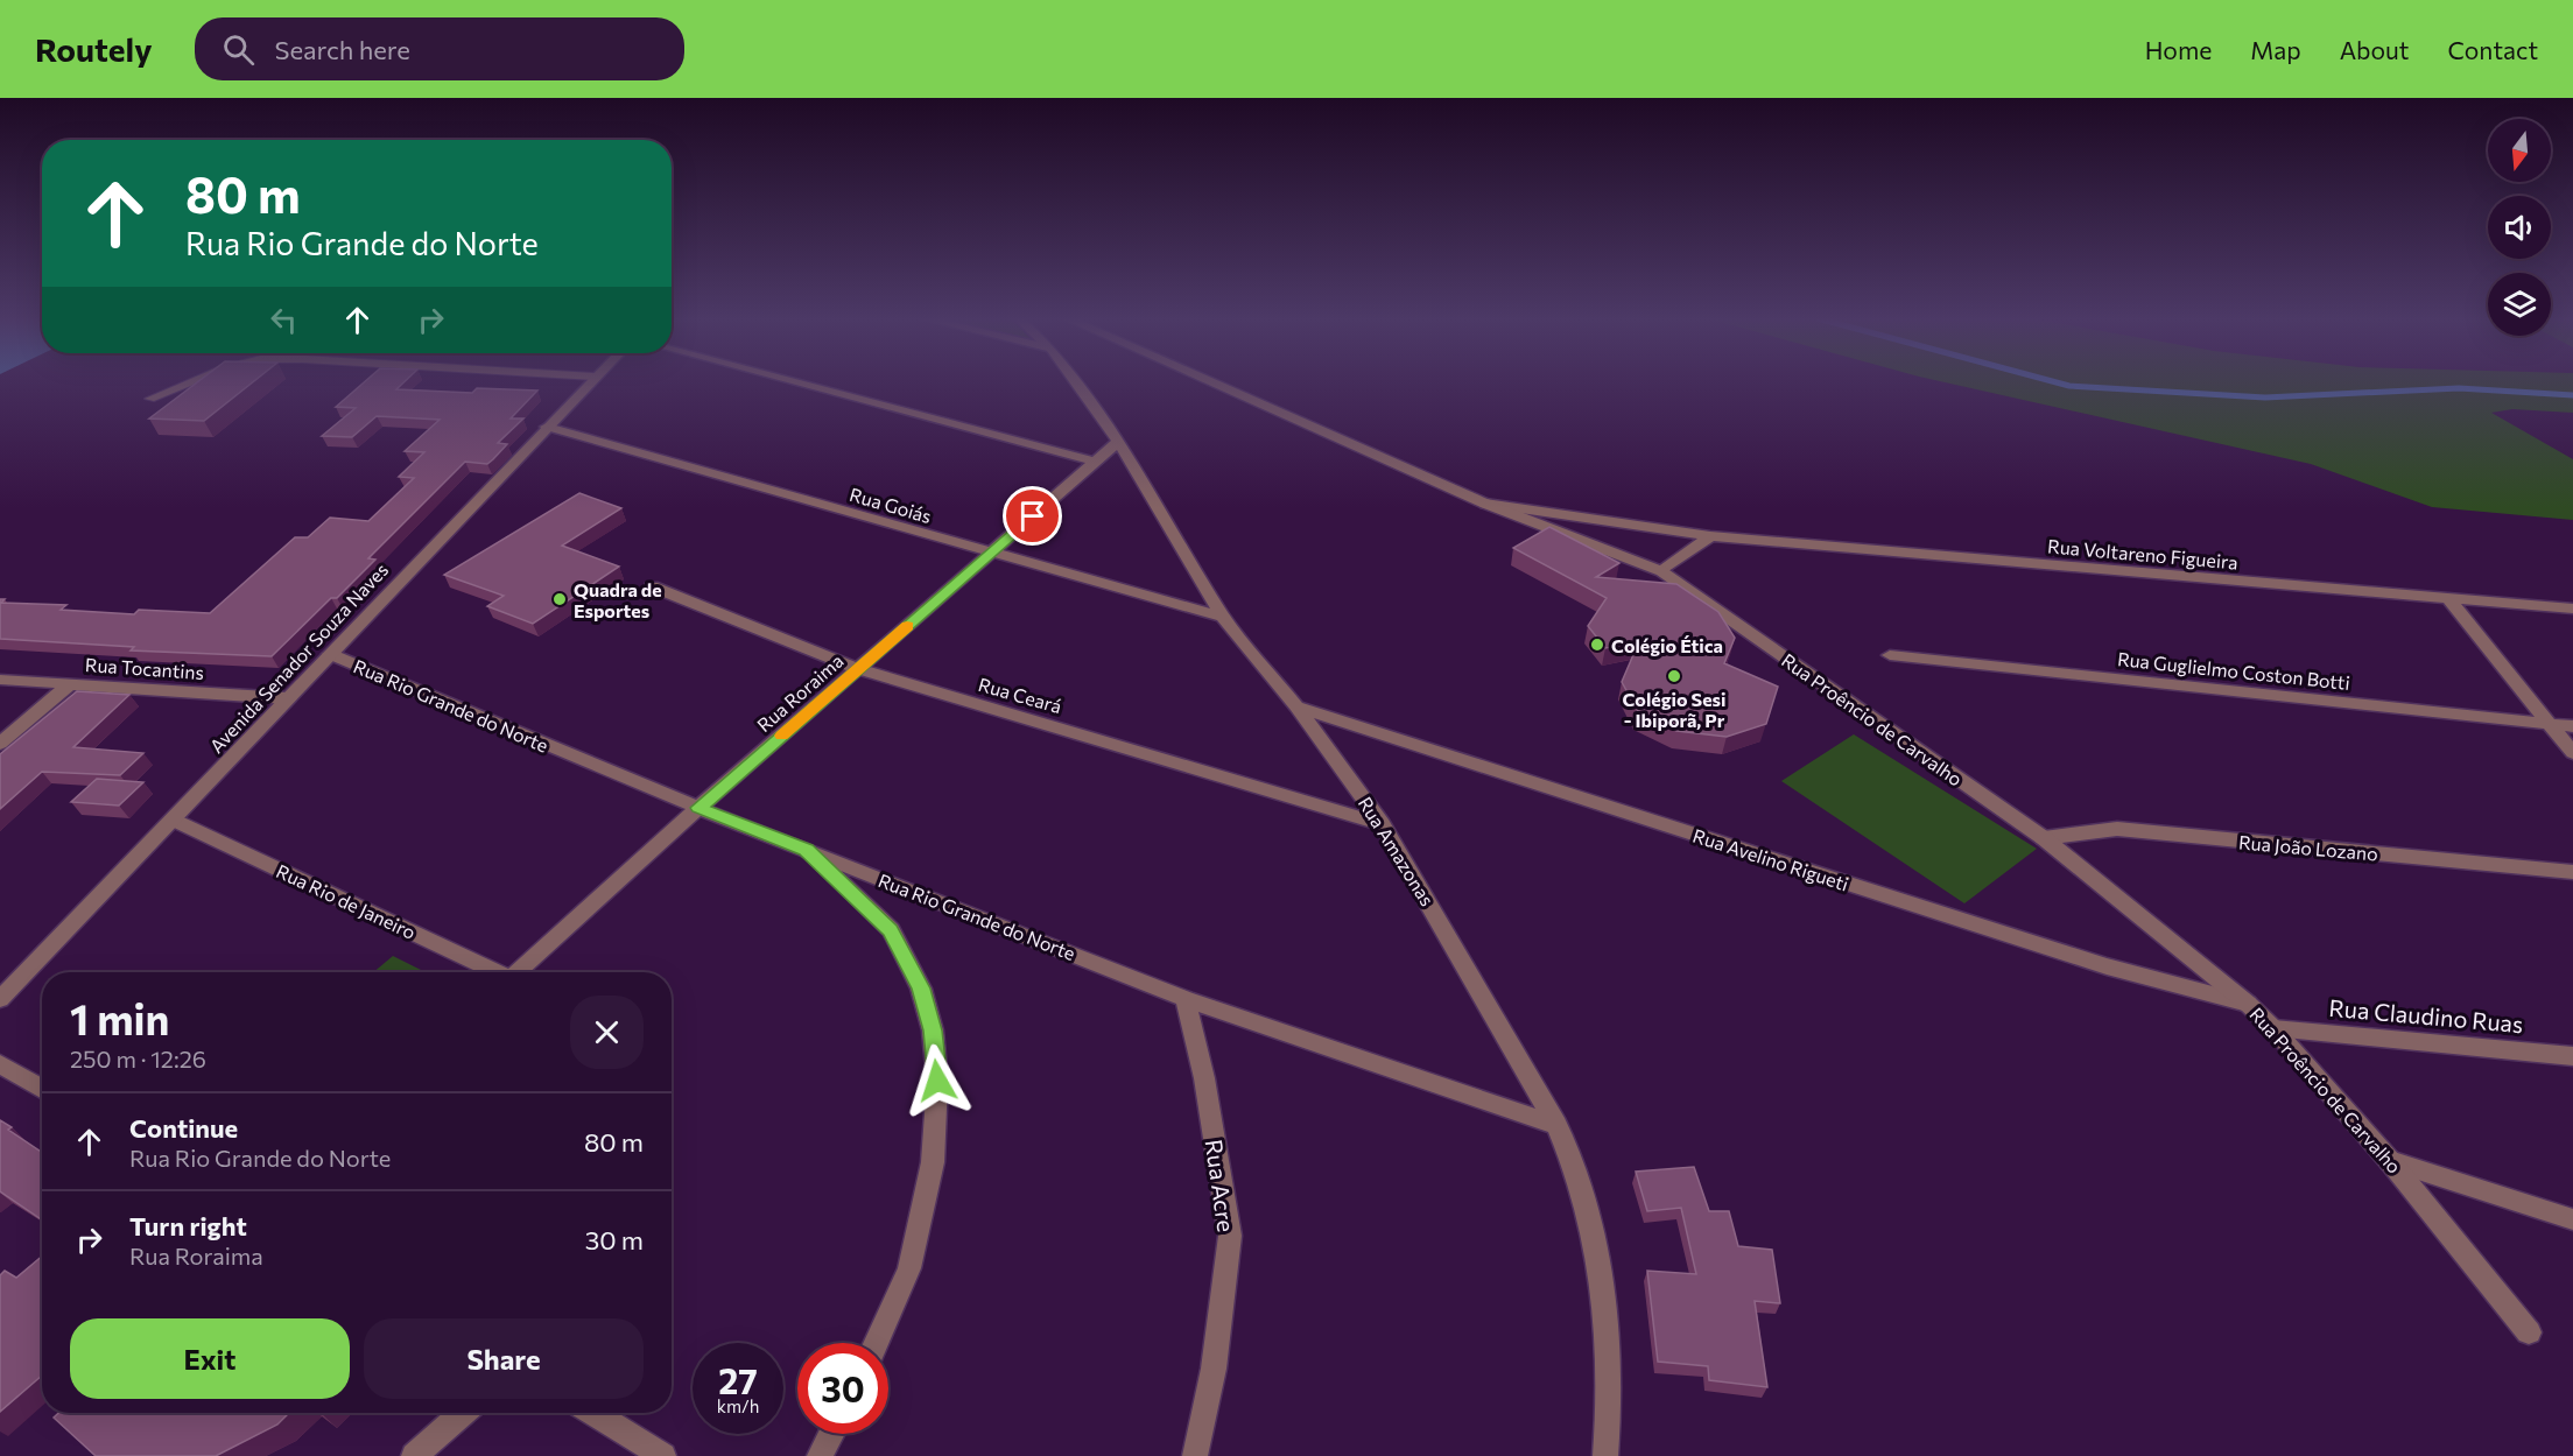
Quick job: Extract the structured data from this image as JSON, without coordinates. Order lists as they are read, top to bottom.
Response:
{
  "streets": {
    "street": [
      "Rua Goiás",
      "Rua Voltareno Figueira",
      "Avenida Senador Souza Naves",
      "Rua Tocantins",
      "Rua Guglielmo Coston Botti",
      "Rua Roraima",
      "Rua Ceará",
      "Rua Rio Grande do Norte",
      "Rua Proêncio de Carvalho",
      "Rua João Lozano",
      "Rua Amazonas",
      "Rua Avelino Rigueti",
      "Rua Rio de Janeiro",
      "Rua Claudino Ruas",
      "Rua Acre"
    ]
  },
  "crossings": [
    ["Rua Goiás", "Avenida Senador Souza Naves"],
    ["Rua Goiás", "Rua Roraima"],
    ["Rua Goiás", "Rua Amazonas"],
    ["Rua Voltareno Figueira", "Rua Proêncio de Carvalho"],
    ["Avenida Senador Souza Naves", "Rua Tocantins"],
    ["Avenida Senador Souza Naves", "Rua Rio Grande do Norte"],
    ["Avenida Senador Souza Naves", "Rua Rio de Janeiro"],
    ["Rua Roraima", "Rua Ceará"],
    ["Rua Roraima", "Rua Rio Grande do Norte"],
    ["Rua Roraima", "Rua Amazonas"],
    ["Rua Ceará", "Rua Amazonas"],
    ["Rua Rio Grande do Norte", "Rua Amazonas"],
    ["Rua Rio Grande do Norte", "Rua Acre"],
    ["Rua Proêncio de Carvalho", "Rua João Lozano"],
    ["Rua Proêncio de Carvalho", "Rua Avelino Rigueti"],
    ["Rua Proêncio de Carvalho", "Rua Claudino Ruas"],
    ["Rua Amazonas", "Rua Avelino Rigueti"]
  ],
  "places": ["Quadra de Esportes", "Colégio Ética", "Colégio Sesi - Ibiporã, Pr"],
  "north": "bottom",
  "page": {
    "header": "Routely",
    "search": "Search here",
    "nav": [
      "Home",
      "Map",
      "About",
      "Contact"
    ],
    "turn": ["80 m", "Rua Rio Grande do Norte"],
    "heading": ["1 min", "250 m · 12:26"],
    "list": [
      {
        "name": "Continue",
        "note": "Rua Rio Grande do Norte",
        "value": "80 m"
      },
      {
        "name": "Turn right",
        "note": "Rua Roraima",
        "value": "30 m"
      }
    ],
    "buttons": ["Exit", "Share"],
    "speed": "27 km/h",
    "limit": "30"
  }
}
